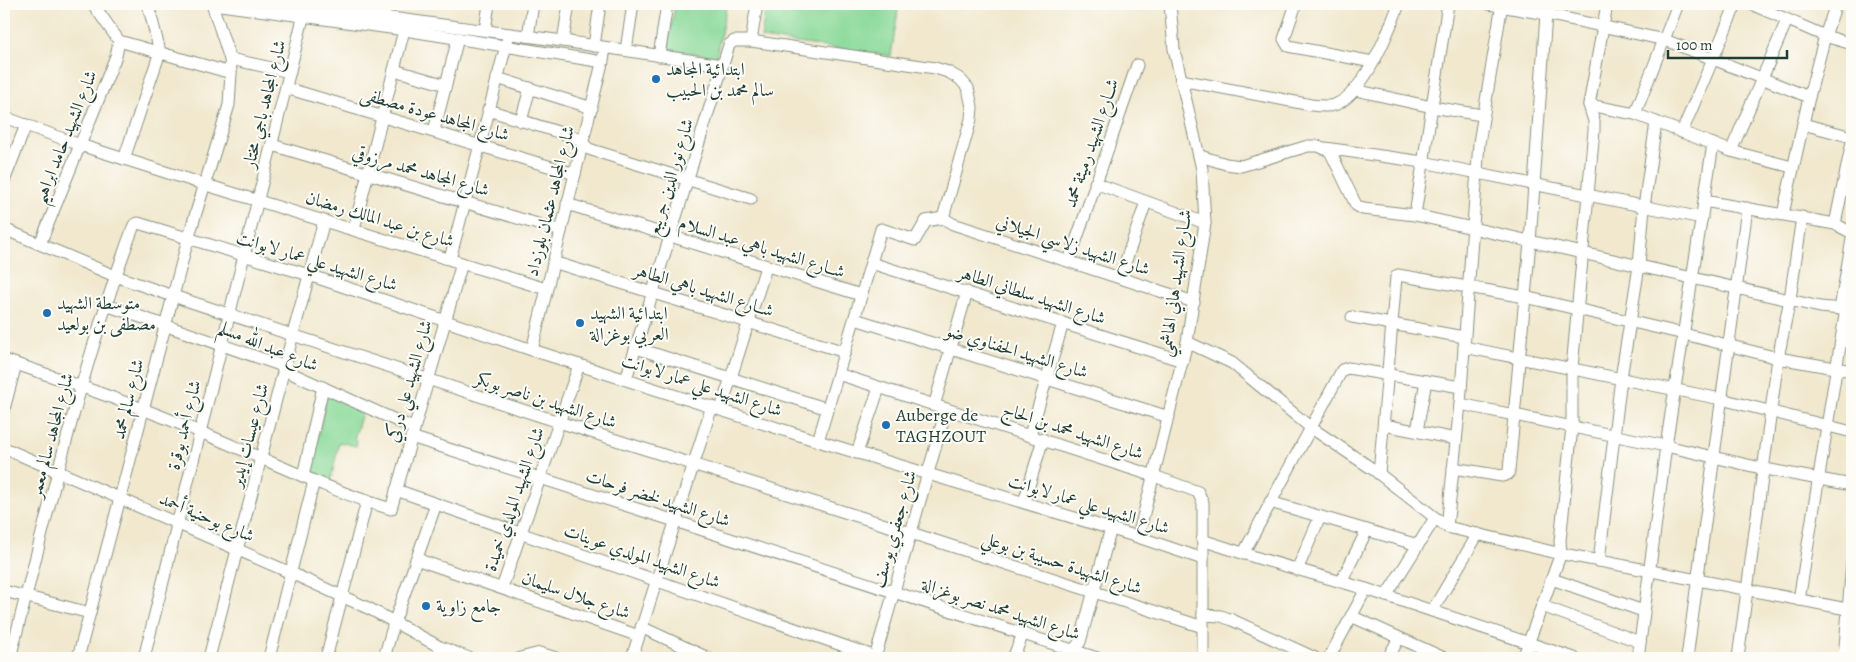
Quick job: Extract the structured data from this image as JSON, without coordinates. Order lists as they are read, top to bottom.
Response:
{
  "streets": {
    "street": [
      "شارع المجاهد باجي مختار",
      "شارع المجاهد عودة مصطفى",
      "شارع الشهيد حامد ابراهيم",
      "شــارع الشهيد رميثة محمد",
      "شارع المجاهد محمد مرزوقي",
      "شارع نور الدين جريبع",
      "شارع المجاهد عثمان بلوزداد",
      "شارع بن عبد المالك رمضان",
      "شارع الشهيد زلاسي الجيلاني",
      "شــارع الشهيد باهي عبد السلام",
      "شارع الشهيد علي عمار لابوانت",
      "شــارع الشهيد هاني الهاشمي",
      "شــارع الشهيد باهي الطاهر",
      "شارع الشهيد سلطاني الطاهر",
      "شارع عبد الله مسلم",
      "شارع الشهيد الحفناوي ضو",
      "شارع الشهيد علي دركي",
      "شارع سالم محمد",
      "شارع الشهيد بن ناصر بوبكر",
      "شارع أحمد بوقرة",
      "شارع الشهيد محمد بن الحاج",
      "شارع المجاهد سالم معمر",
      "شارع عيسات إيدير",
      "شارع الشهيد لخضر فرحات",
      "شارع الشهيد المولدي خميدة",
      "شارع بوحنية أحمد",
      "شارع جعفري يوسف",
      "شارع الشهيد المولدي عوينات",
      "شارع الشهيدة حسيبة بن بوعلي",
      "شارع جلال سليمان",
      "شارع الشهيد محمد نصر بوغزالة"
    ]
  },
  "crossings": [
    ["شارع المجاهد باجي مختار", "شارع المجاهد عودة مصطفى"],
    ["شارع المجاهد باجي مختار", "شارع المجاهد محمد مرزوقي"],
    ["شارع المجاهد باجي مختار", "شارع بن عبد المالك رمضان"],
    ["شارع المجاهد باجي مختار", "شارع أحمد بوقرة"],
    ["شارع المجاهد عودة مصطفى", "شارع المجاهد عثمان بلوزداد"],
    ["شارع الشهيد حامد ابراهيم", "شارع بن عبد المالك رمضان"],
    ["شارع الشهيد حامد ابراهيم", "شارع الشهيد بن ناصر بوبكر"],
    ["شــارع الشهيد رميثة محمد", "شارع الشهيد زلاسي الجيلاني"],
    ["شارع المجاهد محمد مرزوقي", "شارع المجاهد عثمان بلوزداد"],
    ["شارع نور الدين جريبع", "شــارع الشهيد باهي عبد السلام"],
    ["شارع نور الدين جريبع", "شارع الشهيد علي عمار لابوانت"],
    ["شارع نور الدين جريبع", "شــارع الشهيد باهي الطاهر"],
    ["شارع المجاهد عثمان بلوزداد", "شارع بن عبد المالك رمضان"],
    ["شارع المجاهد عثمان بلوزداد", "شــارع الشهيد باهي عبد السلام"],
    ["شارع المجاهد عثمان بلوزداد", "شارع الشهيد علي عمار لابوانت"],
    ["شارع المجاهد عثمان بلوزداد", "شــارع الشهيد باهي الطاهر"],
    ["شارع بن عبد المالك رمضان", "شارع الشهيد علي دركي"],
    ["شارع بن عبد المالك رمضان", "شارع سالم محمد"],
    ["شارع بن عبد المالك رمضان", "شارع أحمد بوقرة"],
    ["شارع بن عبد المالك رمضان", "شارع عيسات إيدير"],
    ["شارع الشهيد زلاسي الجيلاني", "شــارع الشهيد هاني الهاشمي"],
    ["شارع الشهيد علي عمار لابوانت", "شــارع الشهيد هاني الهاشمي"],
    ["شارع الشهيد علي عمار لابوانت", "شارع الشهيد علي دركي"],
    ["شارع الشهيد علي عمار لابوانت", "شارع سالم محمد"],
    ["شارع الشهيد علي عمار لابوانت", "شارع أحمد بوقرة"],
    ["شارع الشهيد علي عمار لابوانت", "شارع الشهيد محمد بن الحاج"],
    ["شارع الشهيد علي عمار لابوانت", "شارع المجاهد سالم معمر"],
    ["شارع الشهيد علي عمار لابوانت", "شارع عيسات إيدير"],
    ["شارع الشهيد علي عمار لابوانت", "شارع الشهيد المولدي خميدة"],
    ["شارع الشهيد علي عمار لابوانت", "شارع جعفري يوسف"],
    ["شــارع الشهيد هاني الهاشمي", "شارع الشهيد سلطاني الطاهر"],
    ["شــارع الشهيد هاني الهاشمي", "شارع الشهيد الحفناوي ضو"],
    ["شــارع الشهيد هاني الهاشمي", "شارع الشهيد محمد بن الحاج"],
    ["شارع عبد الله مسلم", "شارع الشهيد علي دركي"],
    ["شارع عبد الله مسلم", "شارع سالم محمد"],
    ["شارع عبد الله مسلم", "شارع أحمد بوقرة"],
    ["شارع عبد الله مسلم", "شارع المجاهد سالم معمر"],
    ["شارع عبد الله مسلم", "شارع عيسات إيدير"],
    ["شارع عبد الله مسلم", "شارع الشهيد لخضر فرحات"],
    ["شارع الشهيد علي دركي", "شارع الشهيد بن ناصر بوبكر"],
    ["شارع الشهيد علي دركي", "شارع الشهيد لخضر فرحات"],
    ["شارع الشهيد علي دركي", "شارع الشهيد المولدي عوينات"],
    ["شارع سالم محمد", "شارع الشهيد بن ناصر بوبكر"],
    ["شارع سالم محمد", "شارع بوحنية أحمد"],
    ["شارع الشهيد بن ناصر بوبكر", "شارع أحمد بوقرة"],
    ["شارع الشهيد بن ناصر بوبكر", "شارع المجاهد سالم معمر"],
    ["شارع الشهيد بن ناصر بوبكر", "شارع عيسات إيدير"],
    ["شارع الشهيد بن ناصر بوبكر", "شارع الشهيد المولدي خميدة"],
    ["شارع الشهيد بن ناصر بوبكر", "شارع جعفري يوسف"],
    ["شارع الشهيد بن ناصر بوبكر", "شارع الشهيدة حسيبة بن بوعلي"],
    ["شارع أحمد بوقرة", "شارع بوحنية أحمد"],
    ["شارع الشهيد محمد بن الحاج", "شارع جعفري يوسف"],
    ["شارع الشهيد محمد بن الحاج", "شارع الشهيدة حسيبة بن بوعلي"],
    ["شارع المجاهد سالم معمر", "شارع بوحنية أحمد"],
    ["شارع عيسات إيدير", "شارع بوحنية أحمد"],
    ["شارع الشهيد لخضر فرحات", "شارع الشهيد المولدي خميدة"],
    ["شارع الشهيد لخضر فرحات", "شارع جعفري يوسف"],
    ["شارع الشهيد لخضر فرحات", "شارع الشهيد محمد نصر بوغزالة"],
    ["شارع الشهيد المولدي خميدة", "شارع الشهيد المولدي عوينات"],
    ["شارع الشهيد المولدي خميدة", "شارع جلال سليمان"],
    ["شارع جعفري يوسف", "شارع الشهيد المولدي عوينات"],
    ["شارع جعفري يوسف", "شارع الشهيدة حسيبة بن بوعلي"],
    ["شارع جعفري يوسف", "شارع الشهيد محمد نصر بوغزالة"]
  ],
  "places": [
    "ابتدائية المجاهد سالم محمد بن الحبيب",
    "متوسطة الشهيد مصطفى بن بولعيد",
    "ابتدائية الشهيد العربي بوغزالة",
    "Auberge de TAGHZOUT",
    "جامع زاوية"
  ],
  "scale_bar": "100 m"
}
